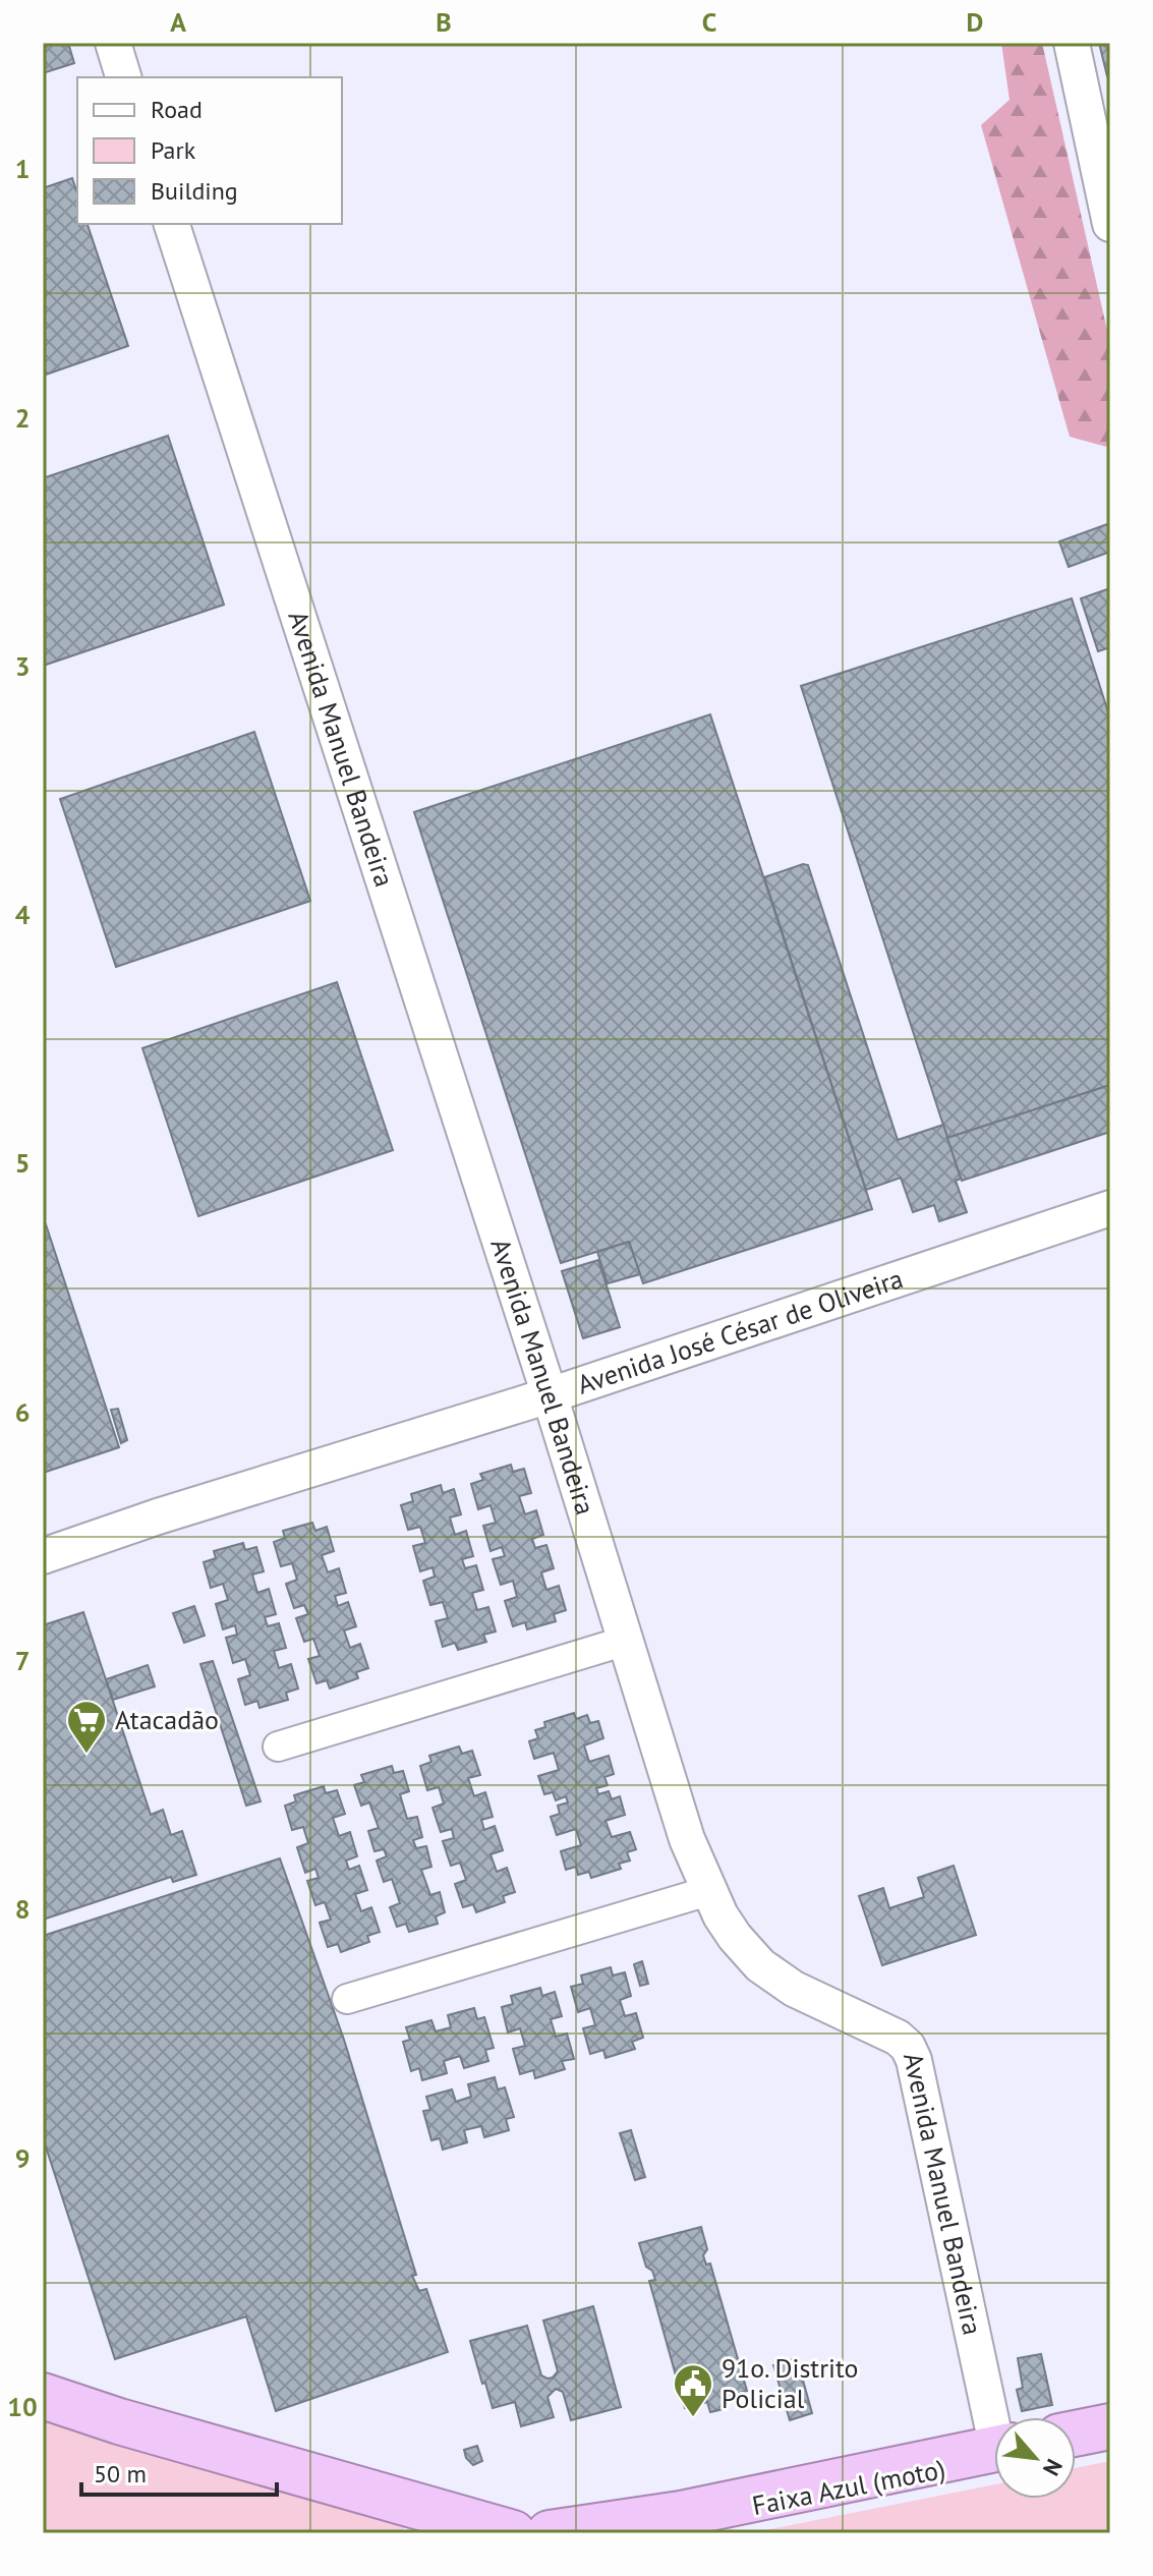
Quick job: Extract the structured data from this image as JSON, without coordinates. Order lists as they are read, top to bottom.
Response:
{
  "streets": {
    "street": ["Avenida Manuel Bandeira", "Avenida José César de Oliveira"]
  },
  "crossings": [
    ["Avenida Manuel Bandeira", "Avenida José César de Oliveira"]
  ],
  "places": {
    "supermarket": ["Atacadão"],
    "public building": ["91o. Distrito Policial"]
  },
  "legend": ["Road", "Park", "Building"],
  "scale_bar": "50 m",
  "north": "bottom right",
  "grid": {
    "columns": [
      "A",
      "B",
      "C",
      "D"
    ],
    "rows": [
      "1",
      "2",
      "3",
      "4",
      "5",
      "6",
      "7",
      "8",
      "9",
      "10"
    ]
  }
}
